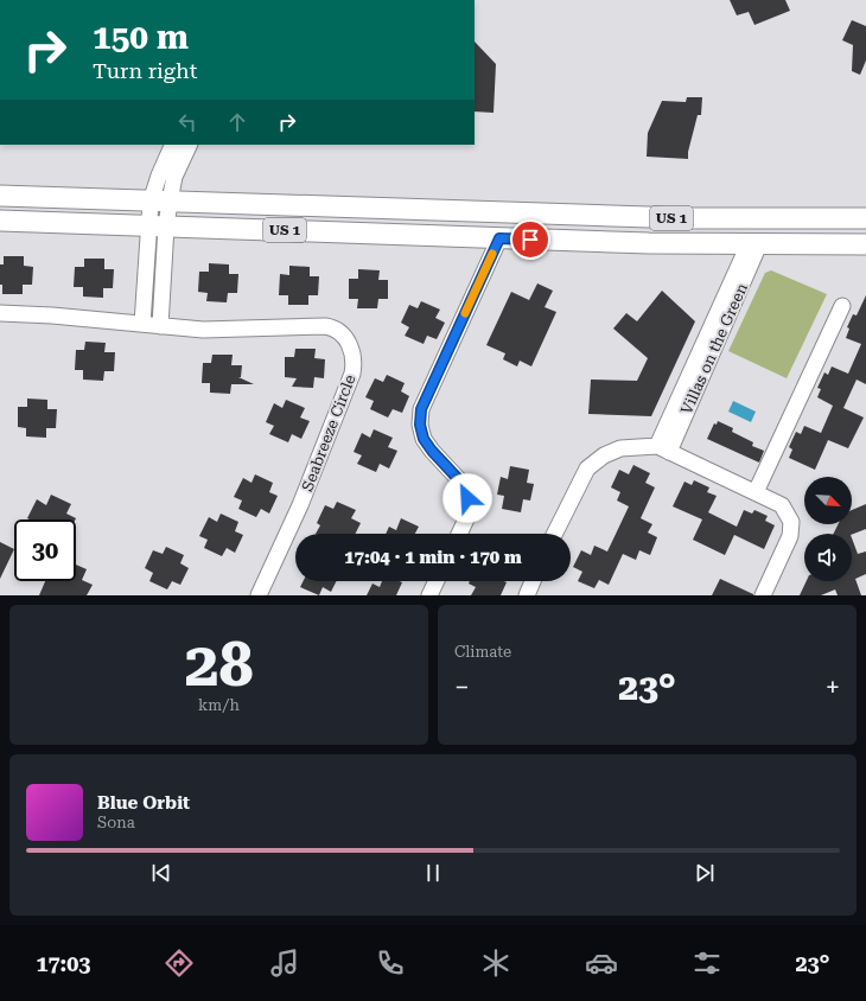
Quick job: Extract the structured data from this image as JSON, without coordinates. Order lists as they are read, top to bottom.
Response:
{
  "streets": {
    "main road": ["US 1"],
    "street": ["Villas on the Green", "Seabreeze Circle"]
  },
  "crossings": [
    ["US 1", "Villas on the Green"]
  ],
  "north": "bottom right",
  "page": {
    "turn": ["150 m", "Turn right"],
    "limit": "30",
    "trip": "17:04 · 1 min · 170 m",
    "tile": [
      ["28", "km/h"],
      "Climate"
    ],
    "heat": ["−", "23°", "+"],
    "song": ["Blue Orbit", "Sona"],
    "tabs": ["17:03", "23°"]
  }
}
